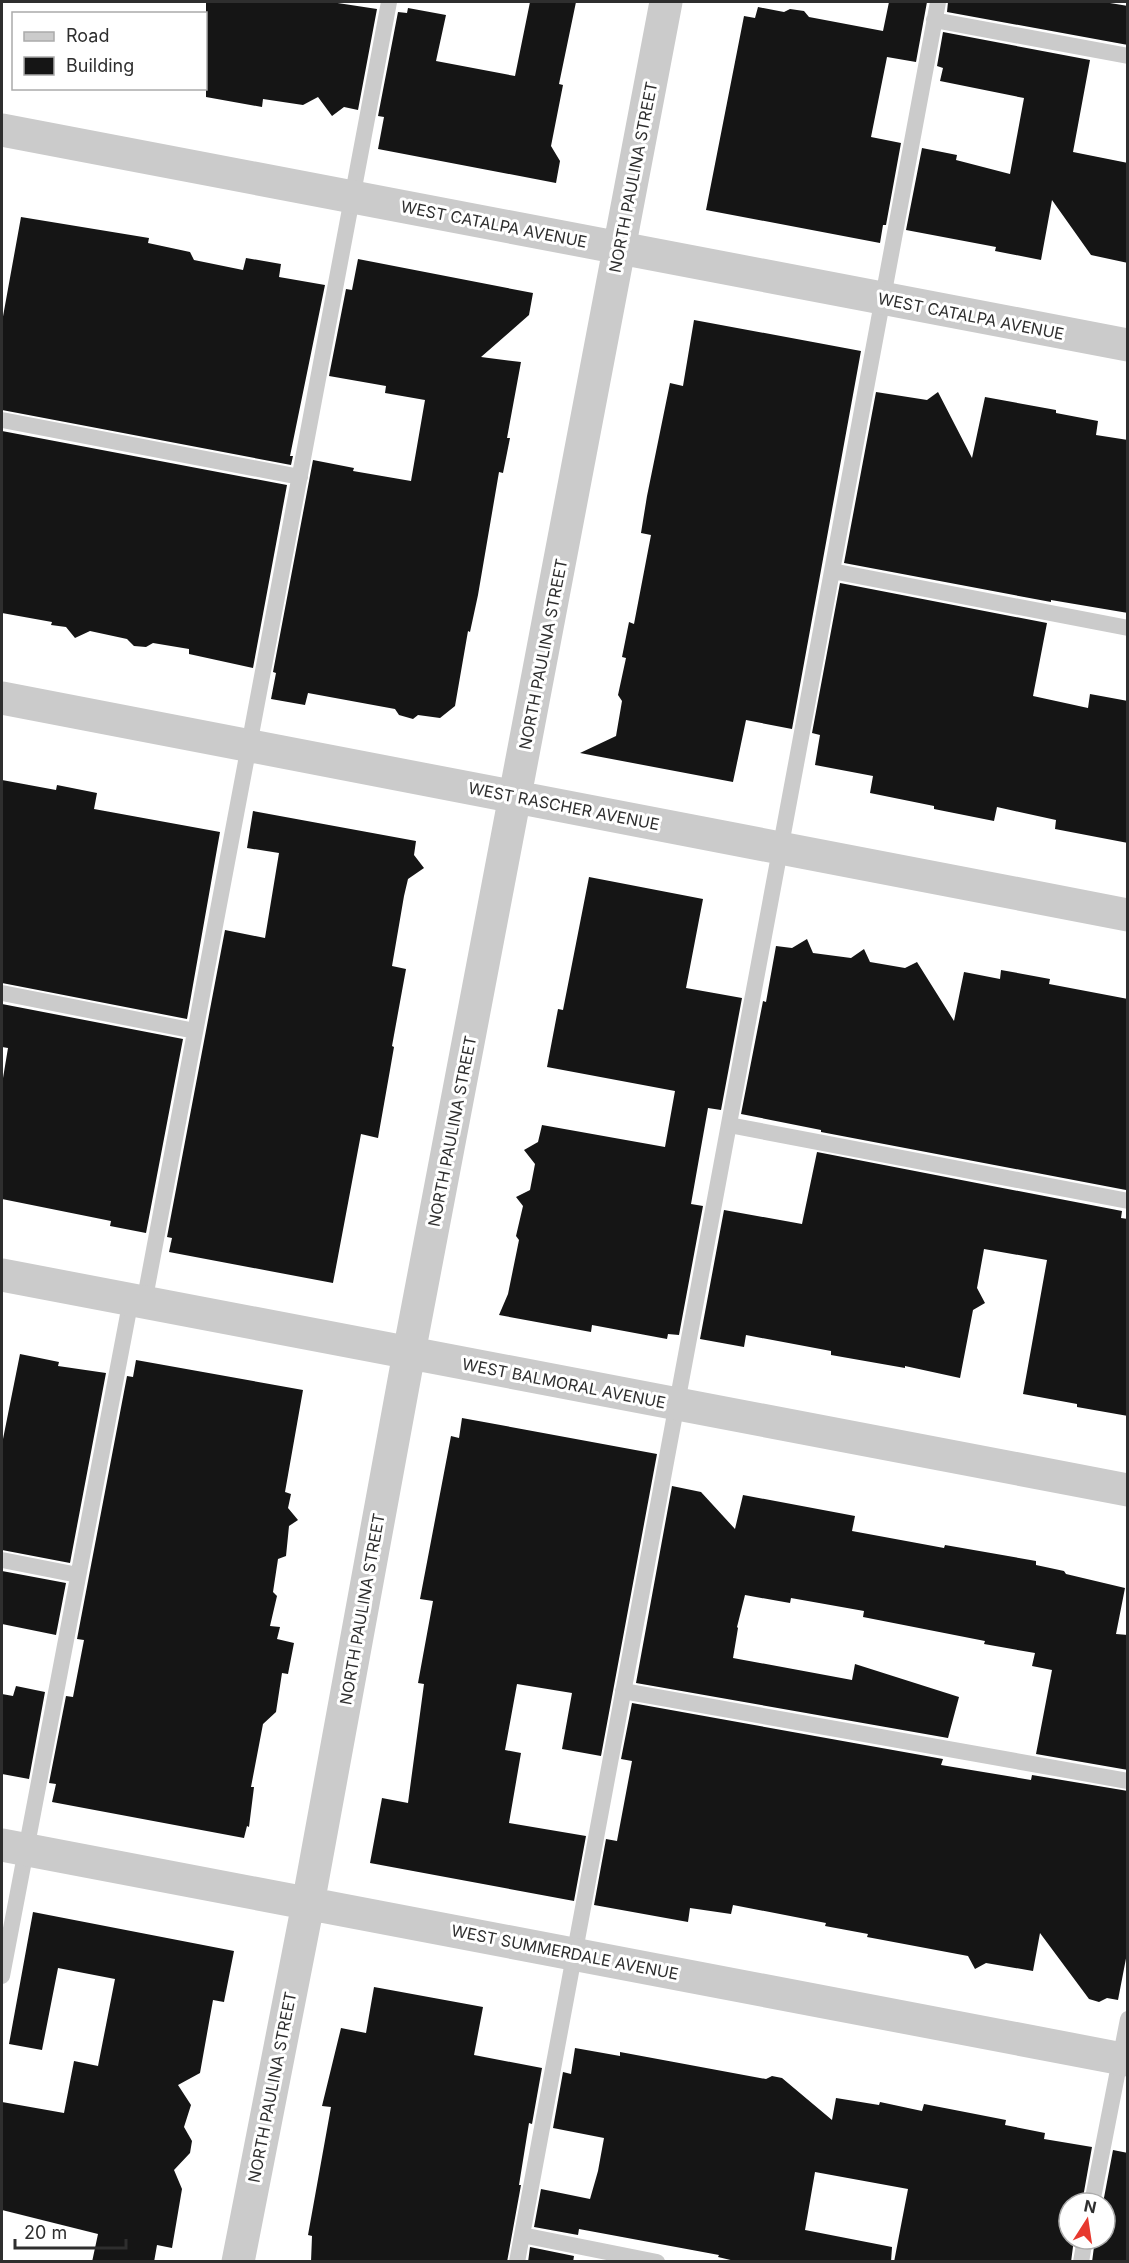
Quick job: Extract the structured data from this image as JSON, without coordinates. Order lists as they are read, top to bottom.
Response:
{
  "streets": {
    "street": [
      "NORTH PAULINA STREET",
      "WEST CATALPA AVENUE",
      "WEST RASCHER AVENUE",
      "WEST BALMORAL AVENUE",
      "WEST SUMMERDALE AVENUE"
    ]
  },
  "crossings": [
    ["NORTH PAULINA STREET", "WEST CATALPA AVENUE"],
    ["NORTH PAULINA STREET", "WEST RASCHER AVENUE"],
    ["NORTH PAULINA STREET", "WEST BALMORAL AVENUE"],
    ["NORTH PAULINA STREET", "WEST SUMMERDALE AVENUE"]
  ],
  "legend": ["Road", "Building"],
  "scale_bar": "20 m",
  "north": "top"
}
